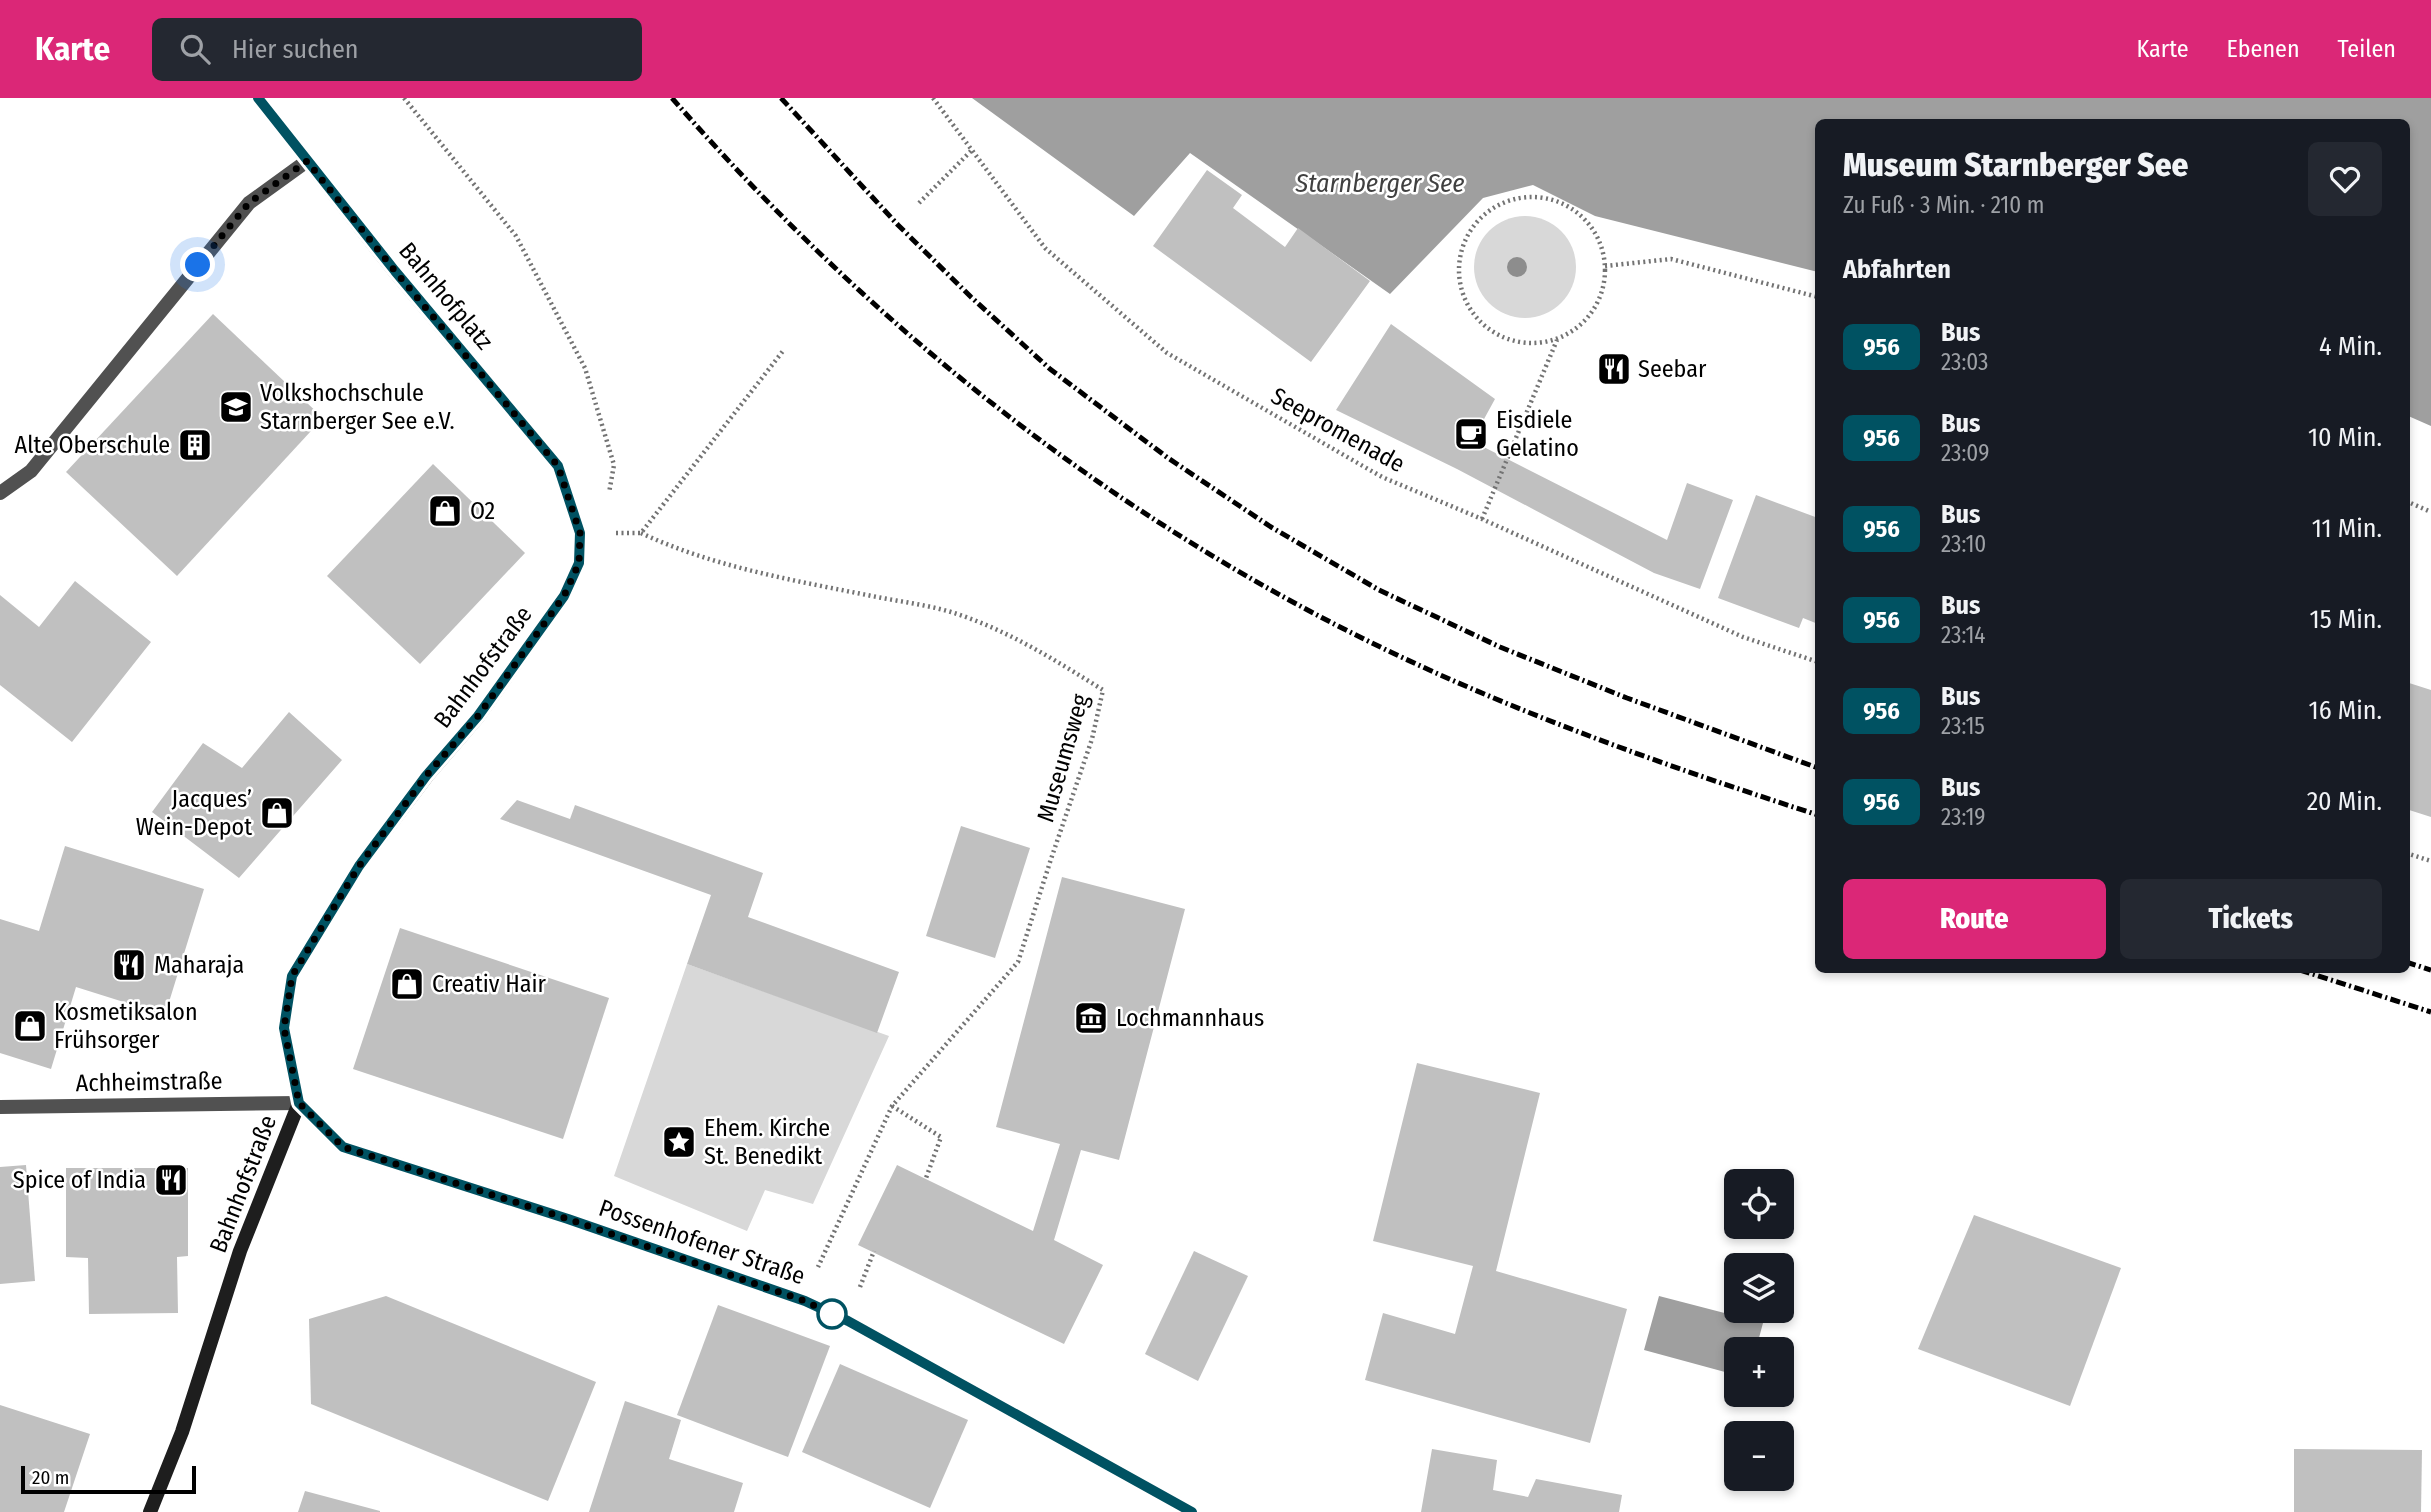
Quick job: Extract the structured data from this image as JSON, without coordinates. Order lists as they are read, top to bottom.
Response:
{
  "streets": {
    "main road": ["Bahnhofplatz", "Bahnhofstraße", "Possenhofener Straße"],
    "street": ["Achheimstraße"],
    "path": ["Seepromenade", "Museumsweg"]
  },
  "crossings": [
    ["Bahnhofplatz", "Bahnhofstraße"],
    ["Bahnhofstraße", "Achheimstraße"],
    ["Bahnhofstraße", "Possenhofener Straße"],
    ["Achheimstraße", "Possenhofener Straße"]
  ],
  "water": ["Starnberger See"],
  "places": {
    "restaurant": ["Seebar", "Maharaja", "Spice of India"],
    "school or university": ["Volkshochschule Starnberger See e.V."],
    "cafe": ["Eisdiele Gelatino"],
    "building": ["Alte Oberschule"],
    "shop": [
      "O2",
      "Jacques’ Wein-Depot",
      "Creativ Hair",
      "Kosmetiksalon Frühsorger"
    ],
    "museum": ["Lochmannhaus"],
    "place": ["Ehem. Kirche St. Benedikt"]
  },
  "lines": ["bus line 956"],
  "scale_bar": "20 m",
  "page": {
    "header": "Karte",
    "search": "Hier suchen",
    "nav": ["Karte", "Ebenen", "Teilen"],
    "heading": [
      ["Museum Starnberger See", "Zu Fuß · 3 Min. · 210 m"],
      "Abfahrten"
    ],
    "list": [
      {
        "mark": "956",
        "name": "Bus",
        "note": "23:03",
        "value": "4 Min."
      },
      {
        "mark": "956",
        "name": "Bus",
        "note": "23:09",
        "value": "10 Min."
      },
      {
        "mark": "956",
        "name": "Bus",
        "note": "23:10",
        "value": "11 Min."
      },
      {
        "mark": "956",
        "name": "Bus",
        "note": "23:14",
        "value": "15 Min."
      },
      {
        "mark": "956",
        "name": "Bus",
        "note": "23:15",
        "value": "16 Min."
      },
      {
        "mark": "956",
        "name": "Bus",
        "note": "23:19",
        "value": "20 Min."
      }
    ],
    "buttons": ["Route", "Tickets"],
    "map_buttons": ["+", "−"],
    "scale": "20 m"
  }
}
